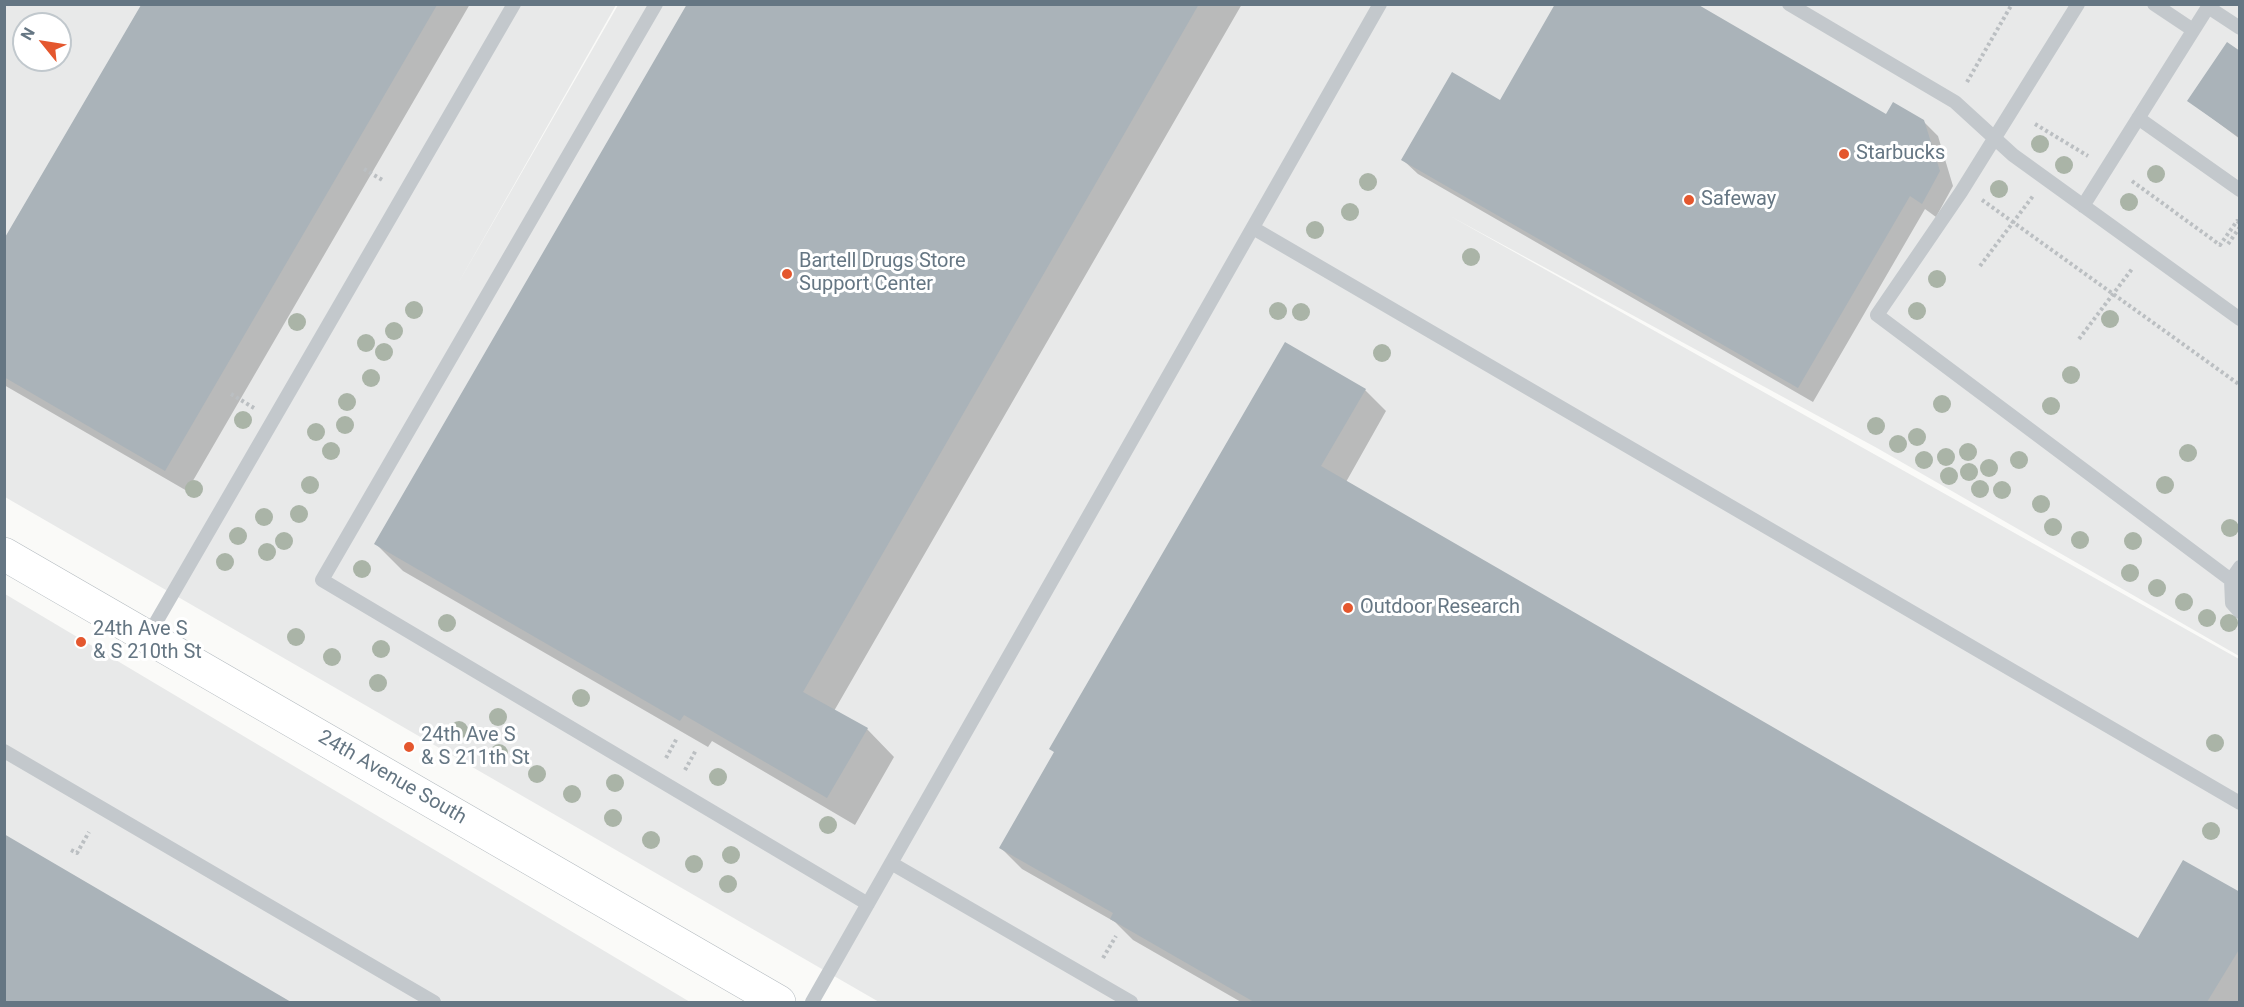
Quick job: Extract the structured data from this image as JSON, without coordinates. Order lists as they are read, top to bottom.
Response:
{
  "streets": {
    "street": ["24th Avenue South"]
  },
  "places": [
    "Starbucks",
    "Safeway",
    "Bartell Drugs Store Support Center",
    "Outdoor Research",
    "24th Ave S & S 210th St",
    "24th Ave S & S 211th St"
  ],
  "north": "top left"
}
